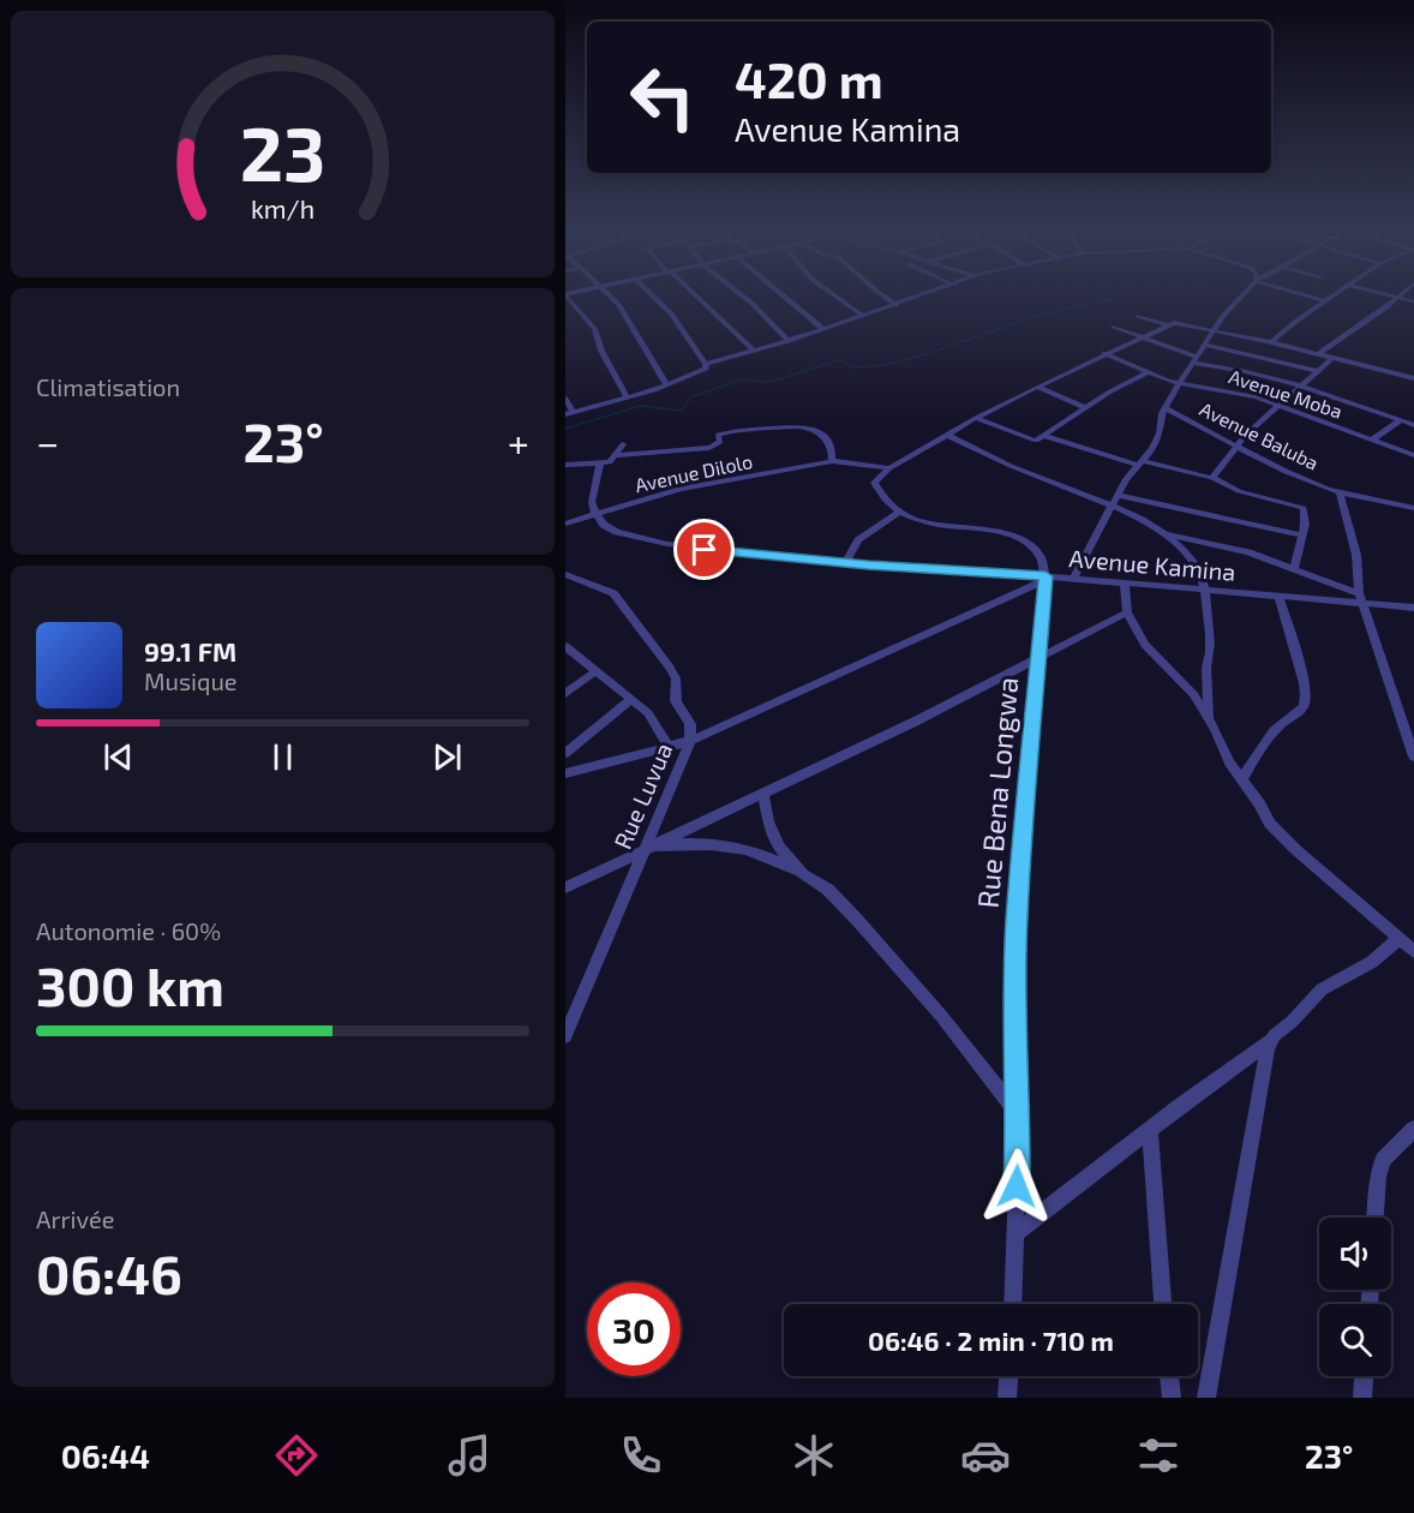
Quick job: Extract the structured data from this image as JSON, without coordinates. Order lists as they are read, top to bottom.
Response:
{
  "streets": {
    "street": [
      "Avenue Moba",
      "Avenue Baluba",
      "Avenue Dilolo",
      "Avenue Kamina",
      "Rue Bena Longwa",
      "Rue Luvua"
    ]
  },
  "crossings": [
    ["Avenue Baluba", "Avenue Kamina"],
    ["Avenue Dilolo", "Avenue Kamina"],
    ["Avenue Kamina", "Rue Bena Longwa"]
  ],
  "page": {
    "turn": ["420 m", "Avenue Kamina"],
    "tile": [
      "Climatisation",
      ["Autonomie · 60%", "300 km"],
      ["Arrivée", "06:46"]
    ],
    "heat": ["−", "23°", "+"],
    "song": ["99.1 FM", "Musique"],
    "limit": "30",
    "trip": "06:46 · 2 min · 710 m",
    "tabs": ["06:44", "23°"],
    "gauge": ["23", "km/h"]
  }
}
